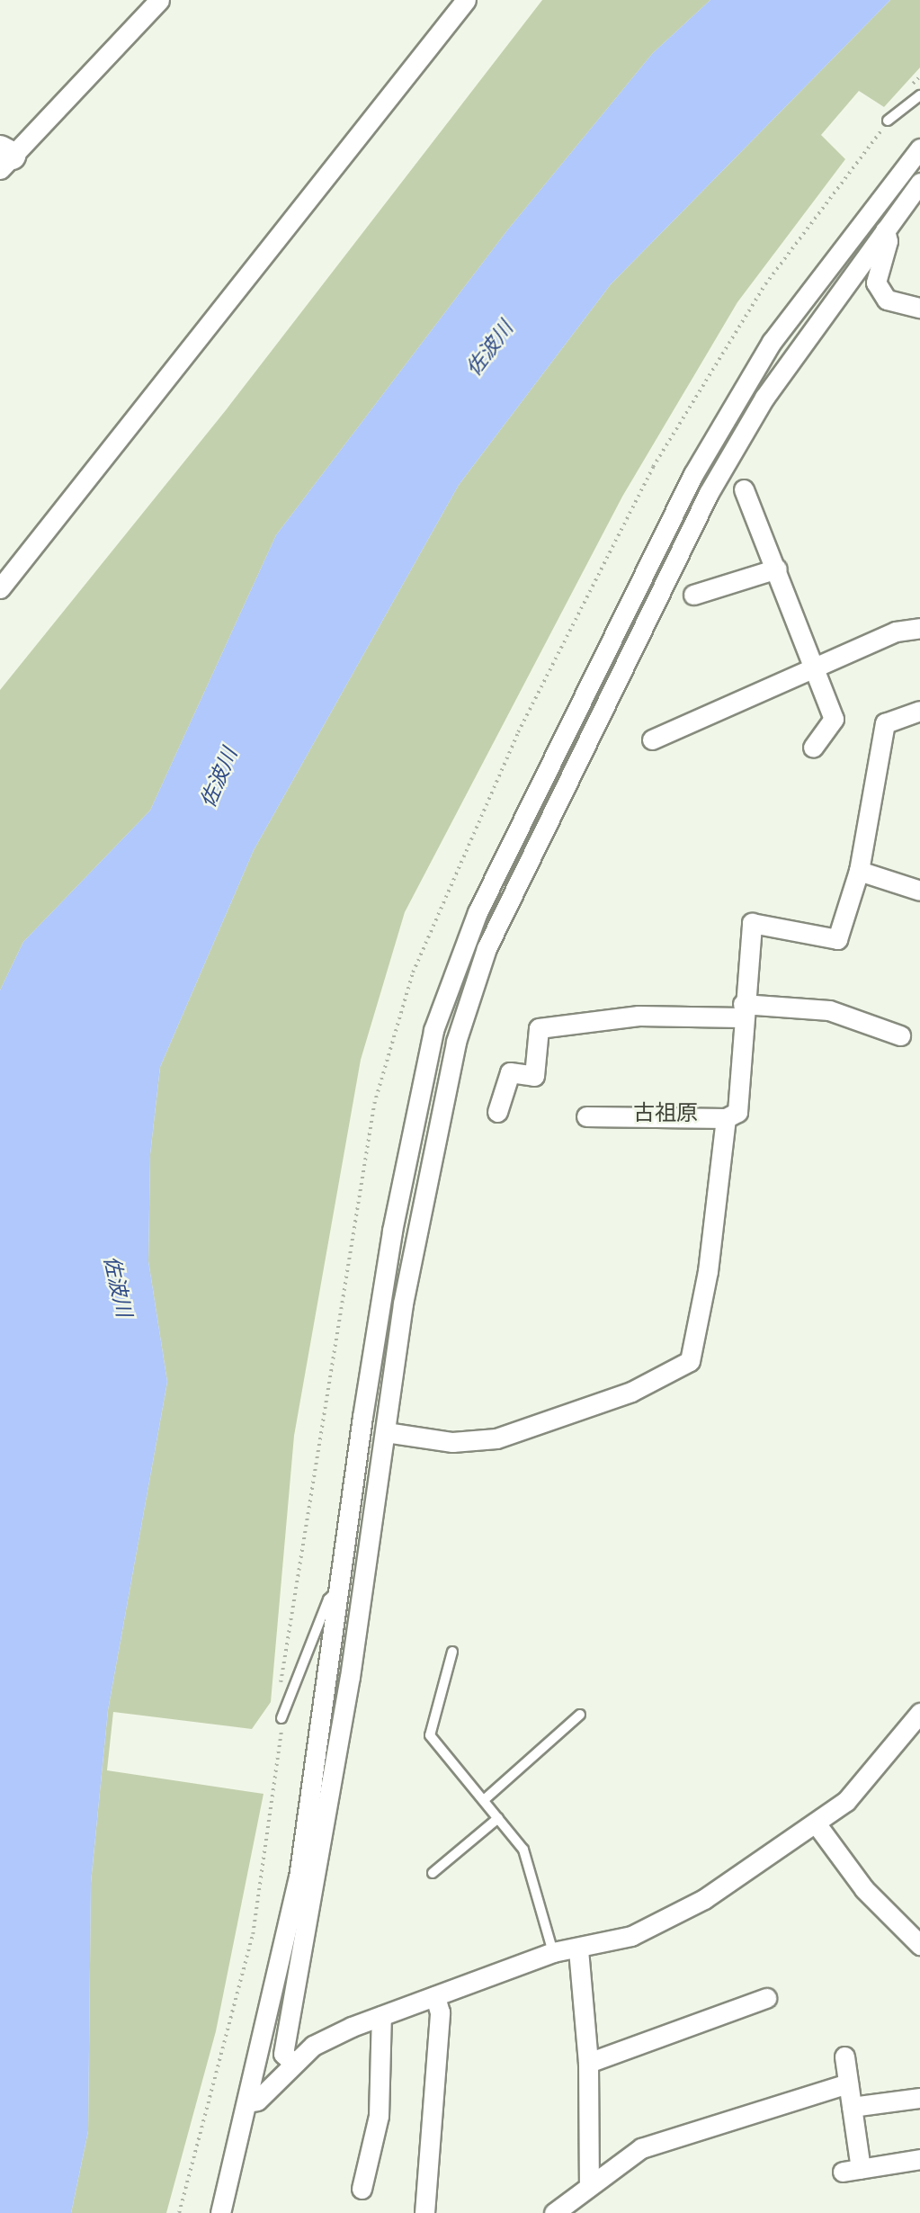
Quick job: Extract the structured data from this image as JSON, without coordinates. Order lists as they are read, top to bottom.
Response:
{
  "districts": ["古祖原"],
  "water": ["佐波川"]
}
